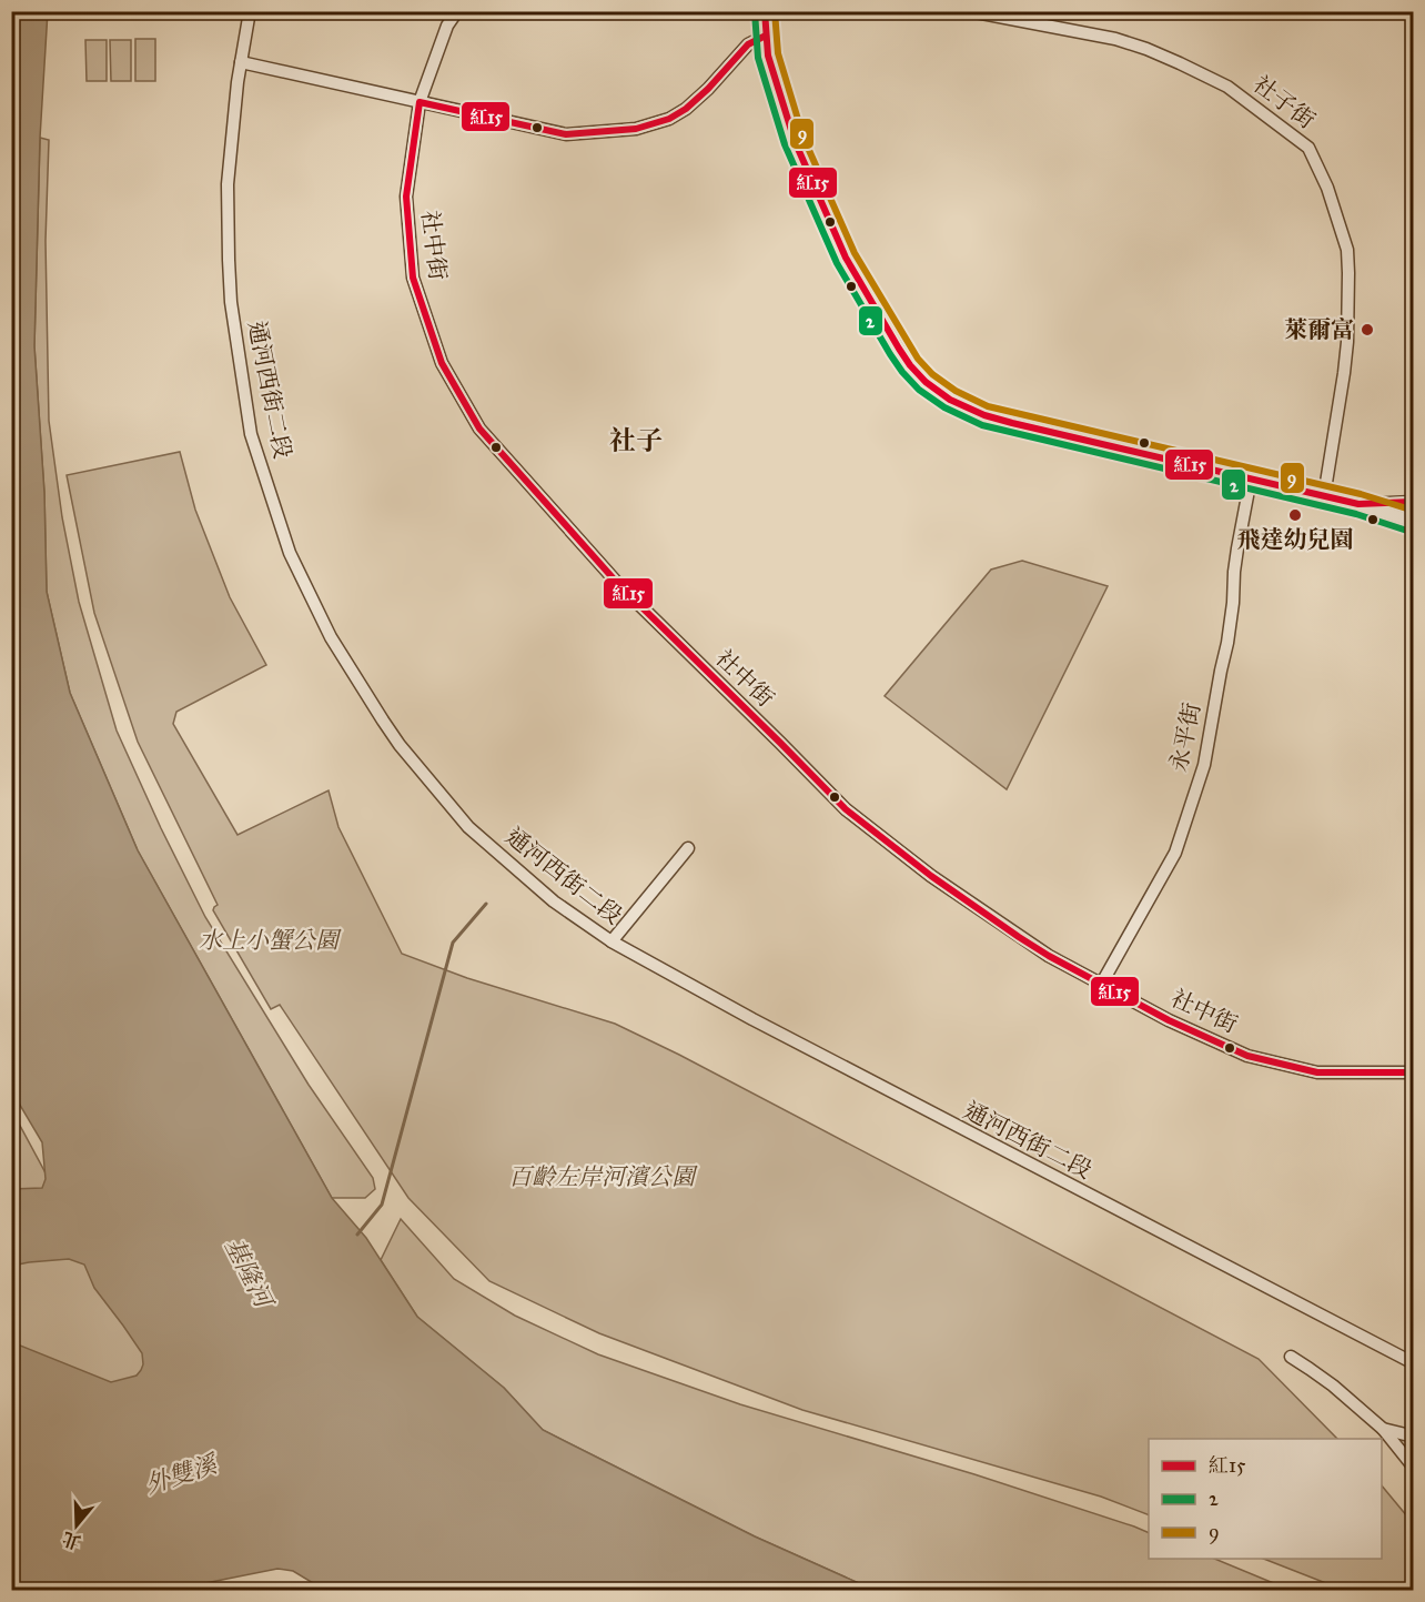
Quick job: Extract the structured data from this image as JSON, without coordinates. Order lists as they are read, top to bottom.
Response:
{
  "streets": {
    "street": [
      "社子街",
      "社中街",
      "通河西街二段",
      "永平街"
    ]
  },
  "crossings": [
    ["社中街", "永平街"]
  ],
  "districts": ["社子"],
  "water": ["基隆河", "外雙溪"],
  "parks": ["水上小蟹公園", "百齡左岸河濱公園"],
  "places": ["萊爾富", "飛達幼兒園"],
  "lines": ["transit line 紅15", "transit line 9", "transit line 2"],
  "legend": ["紅15", "2", "9"],
  "north": "bottom"
}
